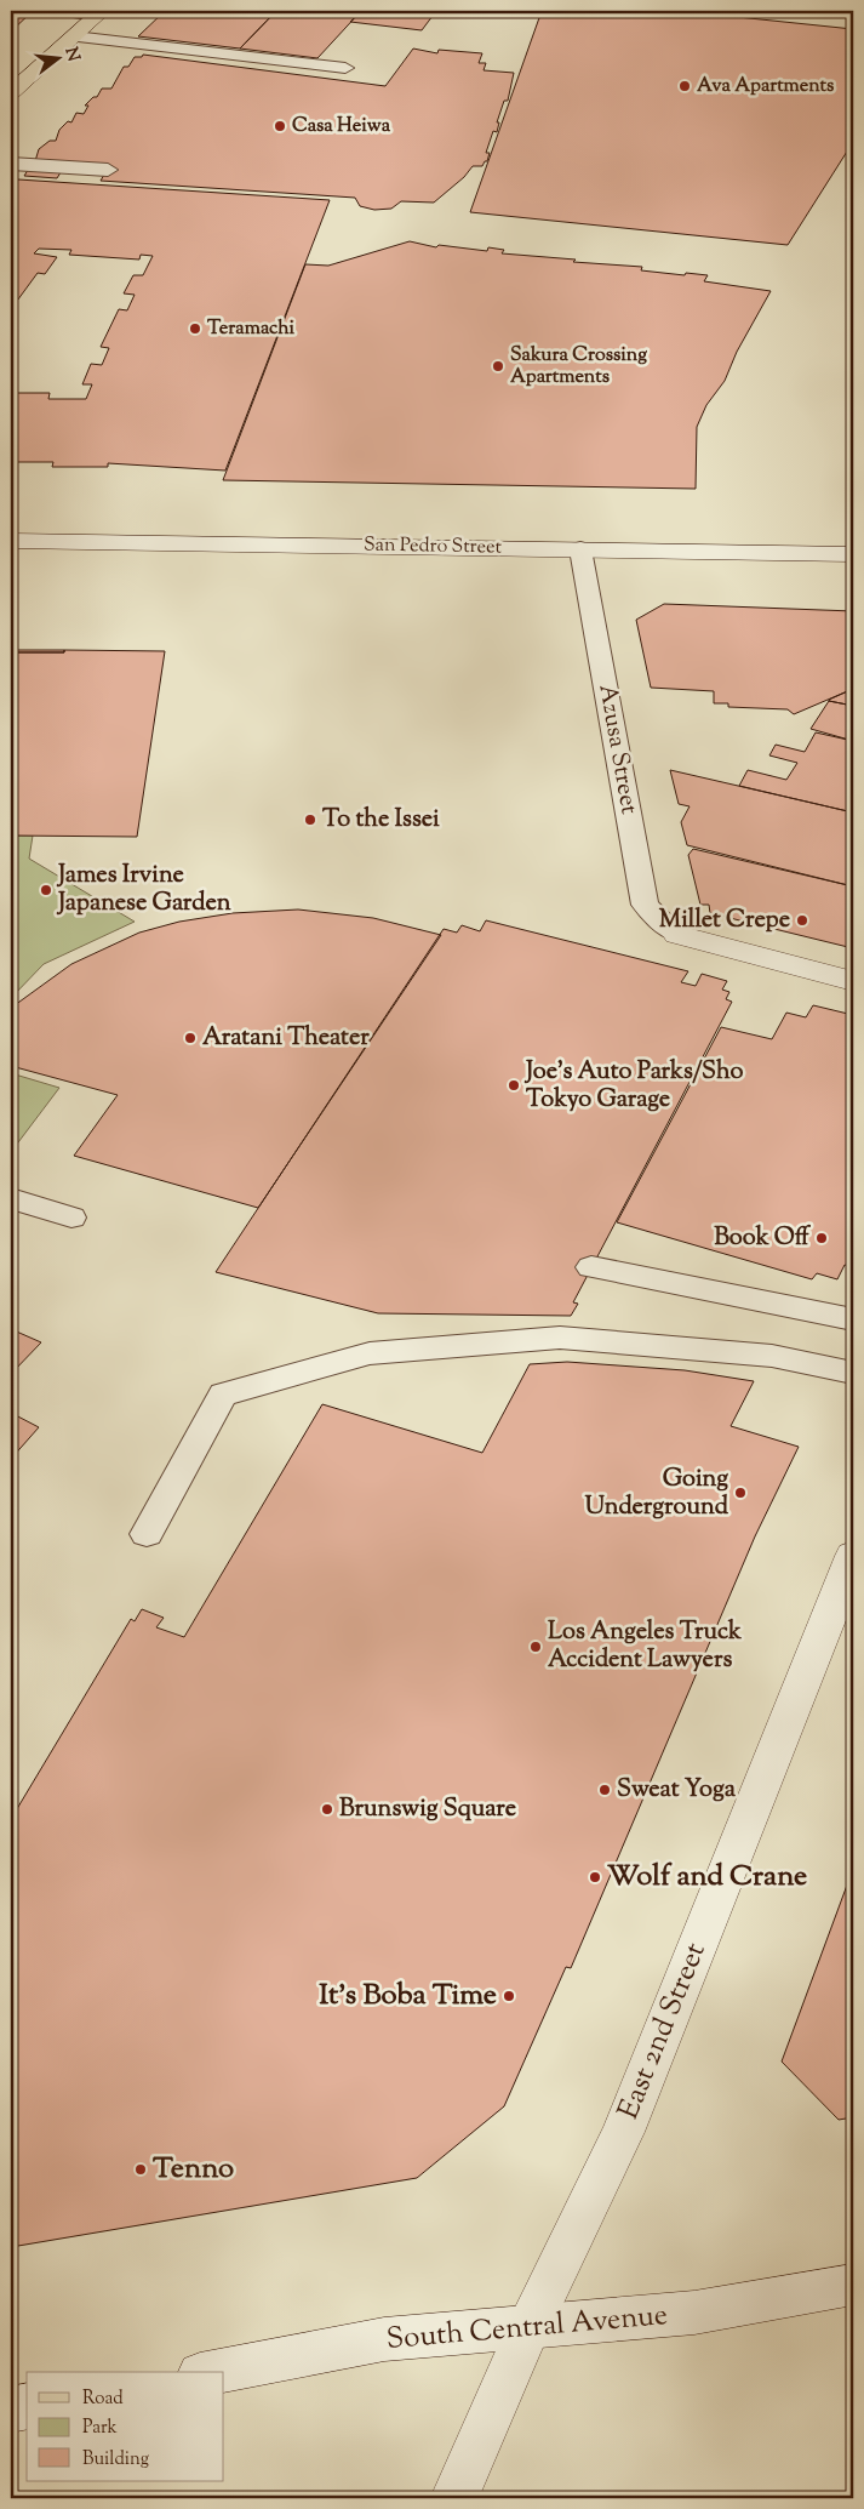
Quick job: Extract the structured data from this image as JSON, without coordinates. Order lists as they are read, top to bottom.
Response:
{
  "streets": {
    "main road": ["San Pedro Street", "East 2nd Street", "South Central Avenue"],
    "lane": ["Azusa Street"]
  },
  "crossings": [
    ["San Pedro Street", "Azusa Street"],
    ["East 2nd Street", "South Central Avenue"]
  ],
  "places": [
    "Ava Apartments",
    "Casa Heiwa",
    "Teramachi",
    "Sakura Crossing Apartments",
    "To the Issei",
    "James Irvine Japanese Garden",
    "Millet Crepe",
    "Aratani Theater",
    "Joe’s Auto Parks/Sho Tokyo Garage",
    "Book Off",
    "Going Underground",
    "Los Angeles Truck Accident Lawyers",
    "Sweat Yoga",
    "Brunswig Square",
    "Wolf and Crane",
    "It's Boba Time",
    "Tenno"
  ],
  "legend": ["Road", "Park", "Building"],
  "north": "right"
}
